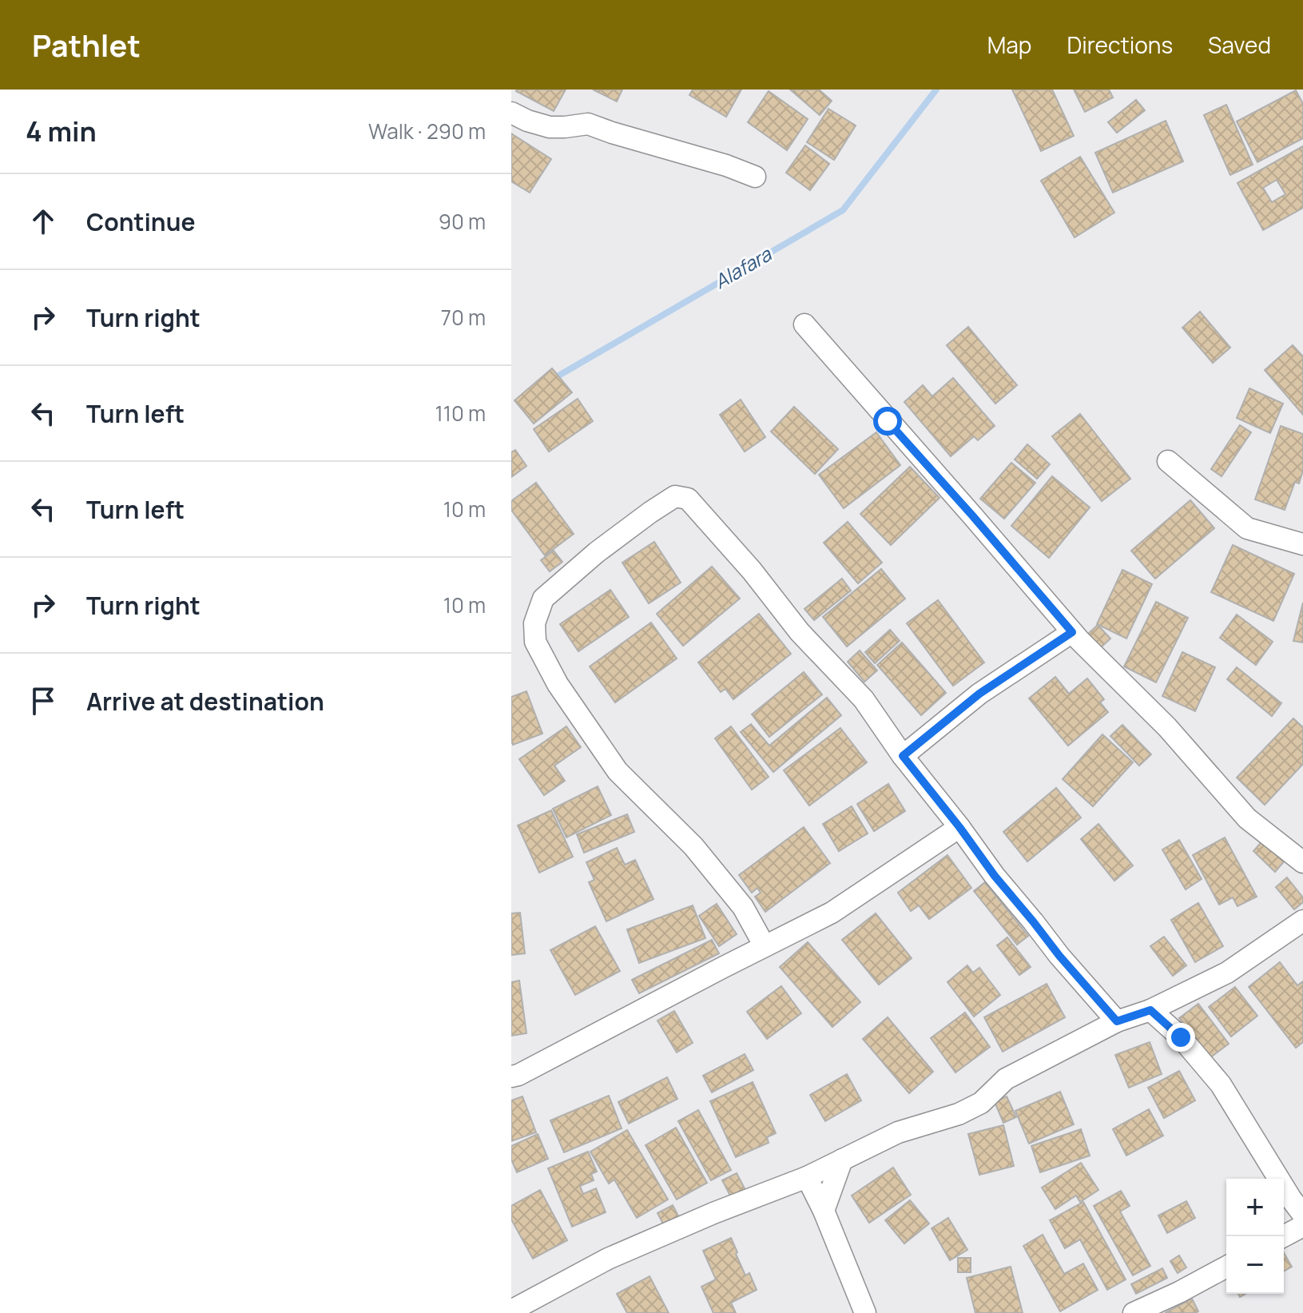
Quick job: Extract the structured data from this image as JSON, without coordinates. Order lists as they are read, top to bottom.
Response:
{
  "water": ["Alafara"],
  "page": {
    "header": "Pathlet",
    "nav": ["Map", "Directions", "Saved"],
    "heading": ["4 min", "Walk · 290 m"],
    "list": [
      ["Continue", "90 m"],
      ["Turn right", "70 m"],
      ["Turn left", "110 m"],
      ["Turn left", "10 m"],
      ["Turn right", "10 m"],
      "Arrive at destination"
    ],
    "map_buttons": ["+", "−"]
  }
}
